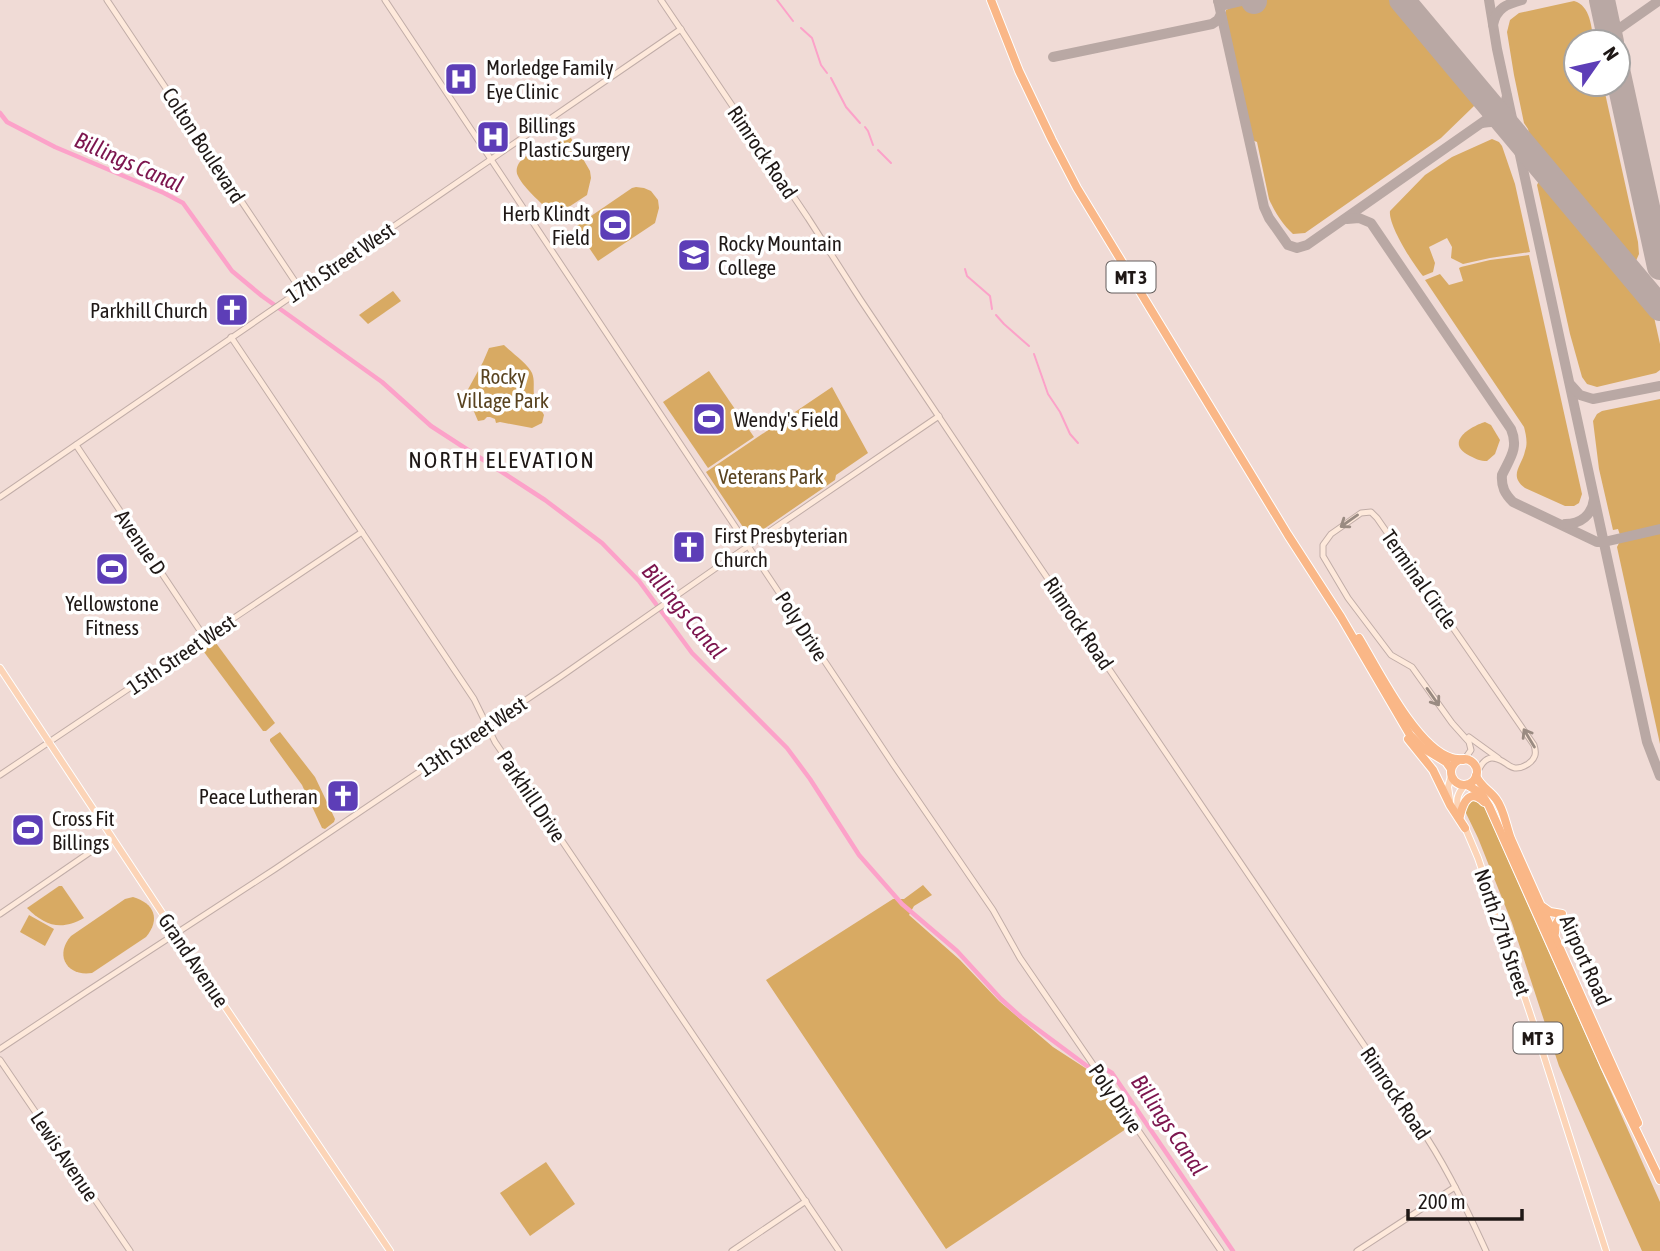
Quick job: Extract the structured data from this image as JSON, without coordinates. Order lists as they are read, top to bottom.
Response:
{
  "streets": {
    "highway": ["MT 3", "Airport Road"],
    "main road": ["North 27th Street", "Grand Avenue"],
    "street": [
      "Colton Boulevard",
      "Rimrock Road",
      "17th Street West",
      "Avenue D",
      "Terminal Circle",
      "Poly Drive",
      "15th Street West",
      "13th Street West",
      "Parkhill Drive",
      "Lewis Avenue"
    ]
  },
  "crossings": [
    ["Colton Boulevard", "17th Street West"],
    ["Rimrock Road", "17th Street West"],
    ["Rimrock Road", "13th Street West"],
    ["17th Street West", "Avenue D"],
    ["17th Street West", "Poly Drive"],
    ["17th Street West", "Parkhill Drive"],
    ["MT 3", "Terminal Circle"],
    ["MT 3", "North 27th Street"],
    ["MT 3", "Airport Road"],
    ["Avenue D", "15th Street West"],
    ["Terminal Circle", "North 27th Street"],
    ["Terminal Circle", "Airport Road"],
    ["Poly Drive", "13th Street West"],
    ["15th Street West", "Parkhill Drive"],
    ["15th Street West", "Grand Avenue"],
    ["13th Street West", "Parkhill Drive"],
    ["13th Street West", "Grand Avenue"],
    ["North 27th Street", "Airport Road"]
  ],
  "districts": ["NORTH ELEVATION"],
  "water": ["Billings Canal"],
  "parks": ["Rocky Village Park", "Veterans Park"],
  "places": {
    "hospital": ["Morledge Family Eye Clinic", "Billings Plastic Surgery"],
    "sports": [
      "Herb Klindt Field",
      "Wendy's Field",
      "Yellowstone Fitness",
      "Cross Fit Billings"
    ],
    "school or university": ["Rocky Mountain College"],
    "church": ["Parkhill Church", "First Presbyterian Church", "Peace Lutheran"]
  },
  "scale_bar": "200 m",
  "north": "top right"
}
